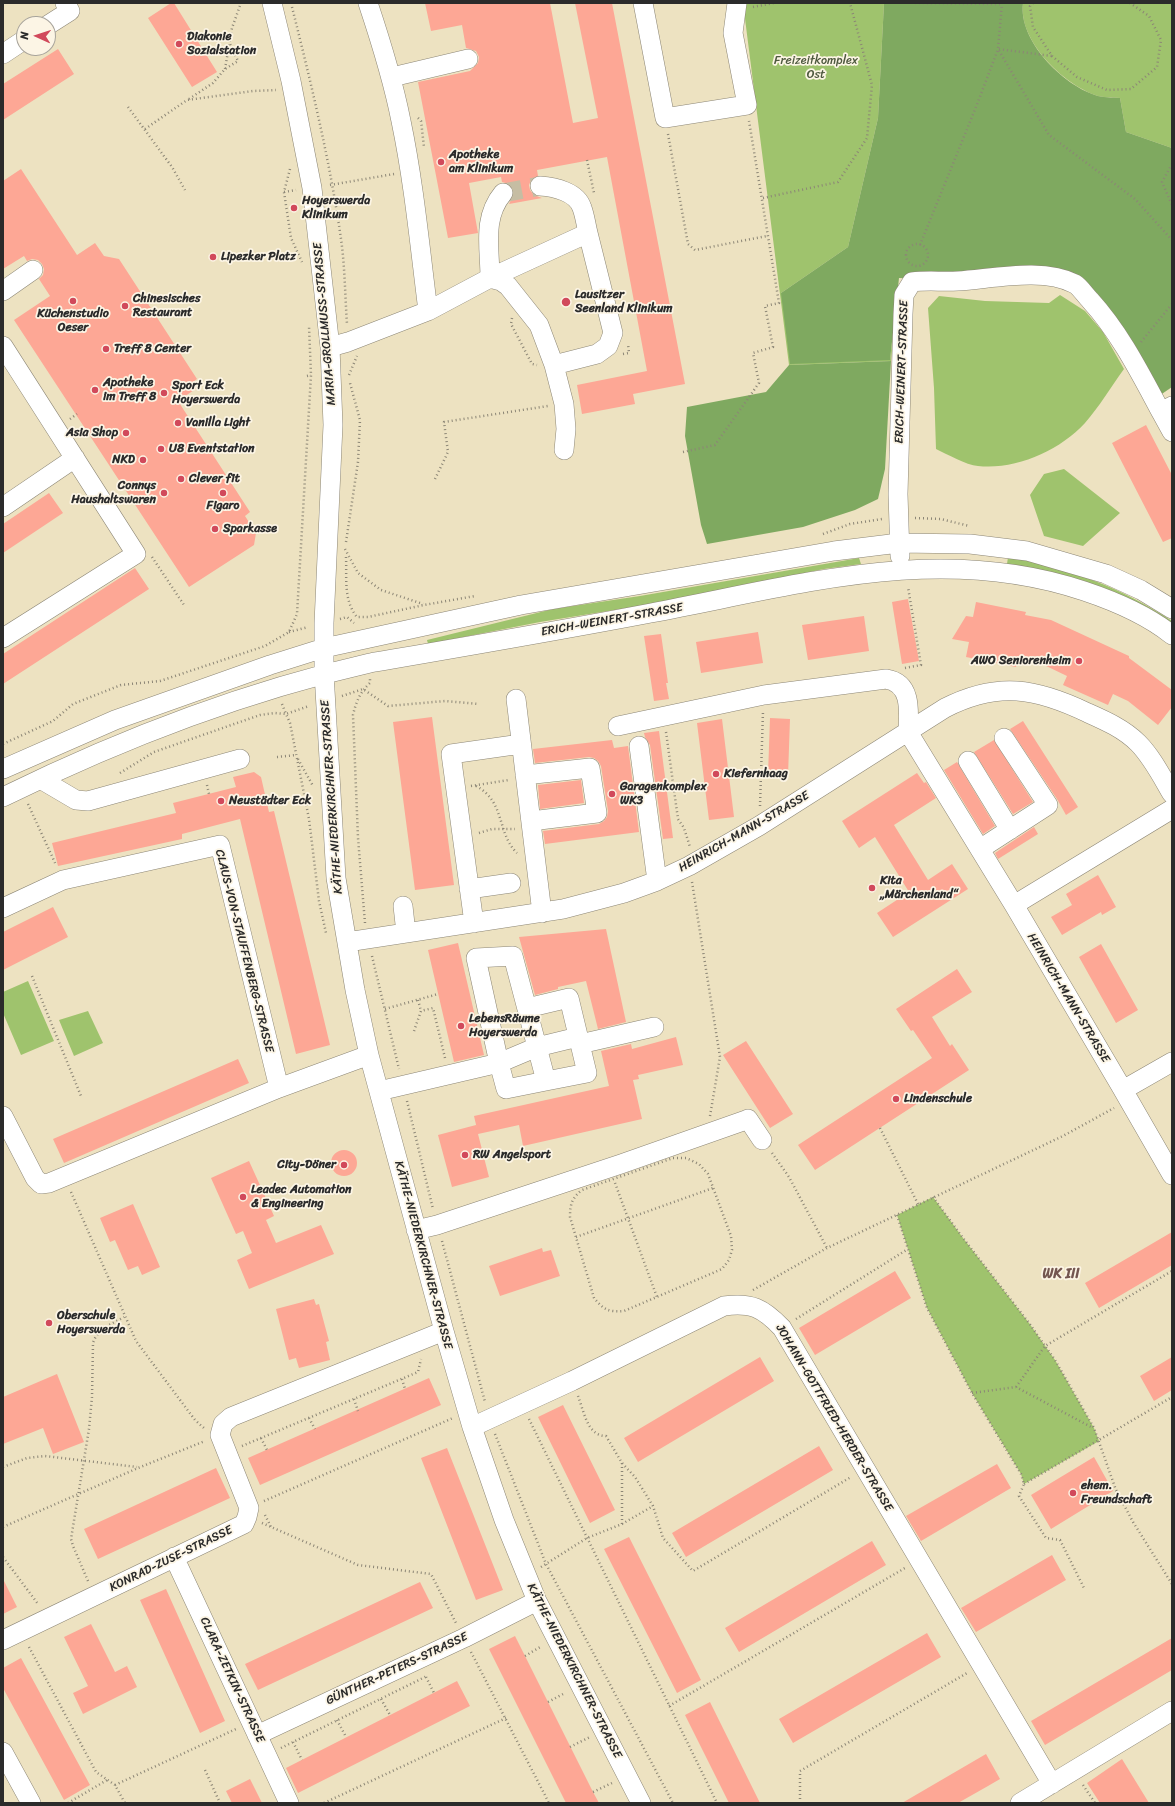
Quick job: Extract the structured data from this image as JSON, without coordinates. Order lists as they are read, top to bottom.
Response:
{
  "streets": {
    "street": [
      "MARIA-GROLLMUSS-STRASSE",
      "ERICH-WEINERT-STRASSE",
      "KÄTHE-NIEDERKIRCHNER-STRASSE",
      "HEINRICH-MANN-STRASSE",
      "CLAUS-VON-STAUFFENBERG-STRASSE",
      "JOHANN-GOTTFRIED-HERDER-STRASSE",
      "KONRAD-ZUSE-STRASSE",
      "GÜNTHER-PETERS-STRASSE",
      "CLARA-ZETKIN-STRASSE"
    ]
  },
  "crossings": [
    ["MARIA-GROLLMUSS-STRASSE", "ERICH-WEINERT-STRASSE"],
    ["MARIA-GROLLMUSS-STRASSE", "KÄTHE-NIEDERKIRCHNER-STRASSE"],
    ["ERICH-WEINERT-STRASSE", "KÄTHE-NIEDERKIRCHNER-STRASSE"],
    ["KÄTHE-NIEDERKIRCHNER-STRASSE", "HEINRICH-MANN-STRASSE"],
    ["KÄTHE-NIEDERKIRCHNER-STRASSE", "JOHANN-GOTTFRIED-HERDER-STRASSE"],
    ["KÄTHE-NIEDERKIRCHNER-STRASSE", "GÜNTHER-PETERS-STRASSE"],
    ["KONRAD-ZUSE-STRASSE", "CLARA-ZETKIN-STRASSE"],
    ["GÜNTHER-PETERS-STRASSE", "CLARA-ZETKIN-STRASSE"]
  ],
  "districts": ["WK III"],
  "parks": ["Freizeitkomplex Ost"],
  "places": [
    "Diakonie Sozialstation",
    "Apotheke am Klinikum",
    "Hoyerswerda Klinikum",
    "Lipezker Platz",
    "Küchenstudio Oeser",
    "Lausitzer Seenland Klinikum",
    "Chinesisches Restaurant",
    "Treff 8 Center",
    "Apotheke im Treff 8",
    "Sport Eck Hoyerswerda",
    "Vanilla Light",
    "Asia Shop",
    "U8 Eventstation",
    "NKD",
    "Clever fit",
    "Connys Haushaltswaren",
    "Figaro",
    "Sparkasse",
    "AWO Seniorenheim",
    "Kiefernhaag",
    "Garagenkomplex WK3",
    "Neustädter Eck",
    "Kita „Märchenland“",
    "LebensRäume Hoyerswerda",
    "Lindenschule",
    "RW Angelsport",
    "City-Döner",
    "Leadec Automation & Engineering",
    "Oberschule Hoyerswerda",
    "ehem. Freundschaft"
  ],
  "north": "left"
}
